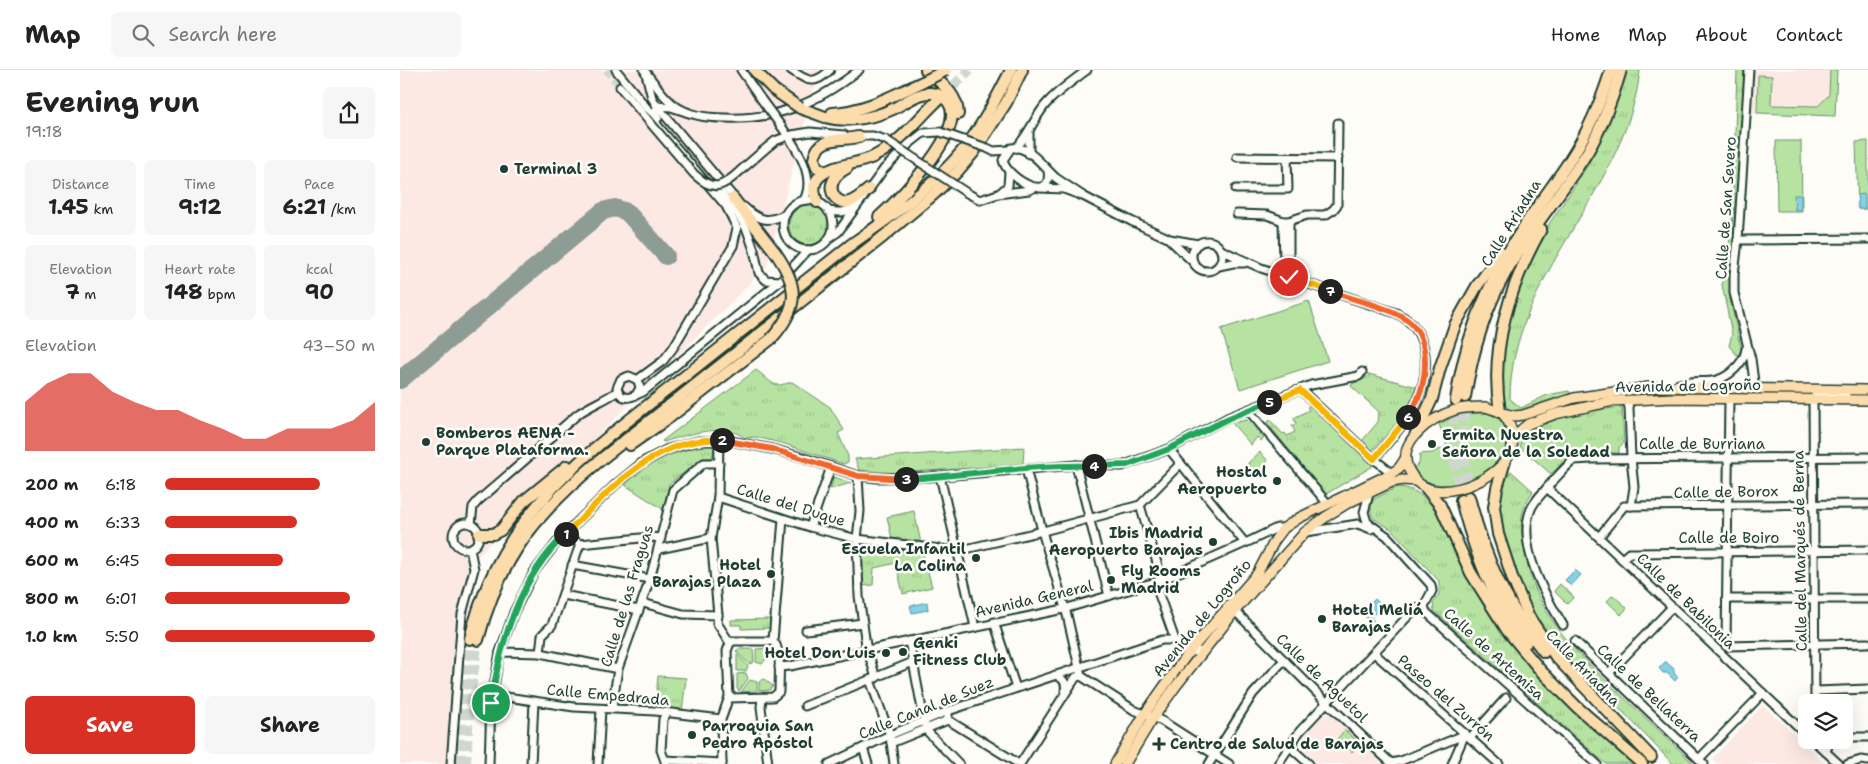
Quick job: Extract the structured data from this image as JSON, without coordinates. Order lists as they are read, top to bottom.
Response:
{
  "streets": {
    "highway": ["Calle Ariadna"],
    "main road": ["Avenida de Logroño"],
    "street": [
      "Calle de San Severo",
      "Calle de Burriana",
      "Calle de Borox",
      "Calle del Duque",
      "Calle de Boiro",
      "Calle del Marqués de Berna",
      "Calle de las Fraguas",
      "Avenida General",
      "Calle de Babilonia",
      "Calle de Artemisa",
      "Calle de Aguetol",
      "Calle de Bellaterra",
      "Calle Empedrada",
      "Paseo del Zurrón",
      "Calle Canal de Suez"
    ]
  },
  "crossings": [
    ["Calle de San Severo", "Avenida de Logroño"],
    ["Avenida de Logroño", "Calle del Marqués de Berna"],
    ["Avenida de Logroño", "Avenida General"],
    ["Avenida de Logroño", "Calle de Artemisa"],
    ["Avenida de Logroño", "Calle de Aguetol"],
    ["Calle de Burriana", "Calle del Marqués de Berna"],
    ["Calle de Burriana", "Calle de Babilonia"],
    ["Calle de Borox", "Calle del Marqués de Berna"],
    ["Calle de Boiro", "Calle del Marqués de Berna"],
    ["Calle de Boiro", "Calle de Babilonia"],
    ["Calle de las Fraguas", "Calle Empedrada"]
  ],
  "places": {
    "other": [
      "Terminal 3",
      "Bomberos AENA - Parque Plataforma.",
      "Ermita Nuestra Señora de la Soledad",
      "Hostal Aeropuerto",
      "Ibis Madrid Aeropuerto Barajas",
      "Escuela Infantil La Colina",
      "Hotel Barajas Plaza",
      "Fly Rooms Madrid",
      "Hotel Meliá Barajas",
      "Genki Fitness Club",
      "Hotel Don Luis",
      "Parroquia San Pedro Apóstol"
    ],
    "health": ["Centro de Salud de Barajas"]
  },
  "page": {
    "header": "Map",
    "search": "Search here",
    "nav": [
      "Home",
      "Map",
      "About",
      "Contact"
    ],
    "heading": ["Evening run", "19:18"],
    "stats": [
      ["Distance", "1.45 km"],
      ["Time", "9:12"],
      ["Pace", "6:21 /km"],
      ["Elevation", "7 m"],
      ["Heart rate", "148 bpm"],
      ["kcal", "90"]
    ],
    "pins": [
      "7",
      "5",
      "6",
      "2",
      "4",
      "3",
      "1"
    ],
    "chart": ["Elevation", "43–50 m"],
    "list": [
      {
        "name": "200 m",
        "note": "6:18"
      },
      {
        "name": "400 m",
        "note": "6:33"
      },
      {
        "name": "600 m",
        "note": "6:45"
      },
      {
        "name": "800 m",
        "note": "6:01"
      },
      {
        "name": "1.0 km",
        "note": "5:50"
      }
    ],
    "buttons": ["Save", "Share"]
  }
}
